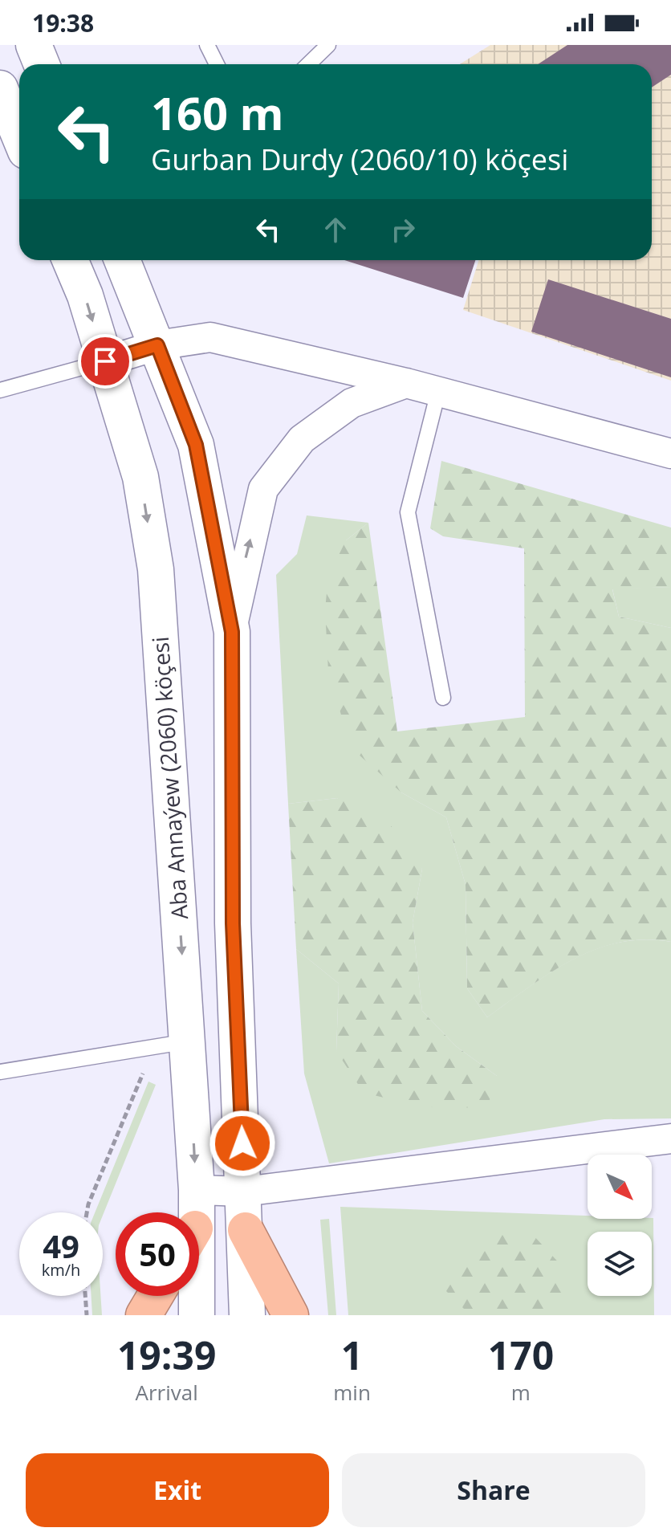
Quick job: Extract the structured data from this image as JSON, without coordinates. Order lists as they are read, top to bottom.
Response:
{
  "streets": {
    "main road": ["Aba Annaýew (2060) köçesi"]
  },
  "north": "bottom right",
  "page": {
    "status": "19:38",
    "turn": ["160 m", "Gurban Durdy (2060/10) köçesi"],
    "speed": "49 km/h",
    "limit": "50",
    "eta": [
      "19:39",
      "Arrival",
      "1",
      "min",
      "170",
      "m"
    ],
    "buttons": ["Exit", "Share"]
  }
}
